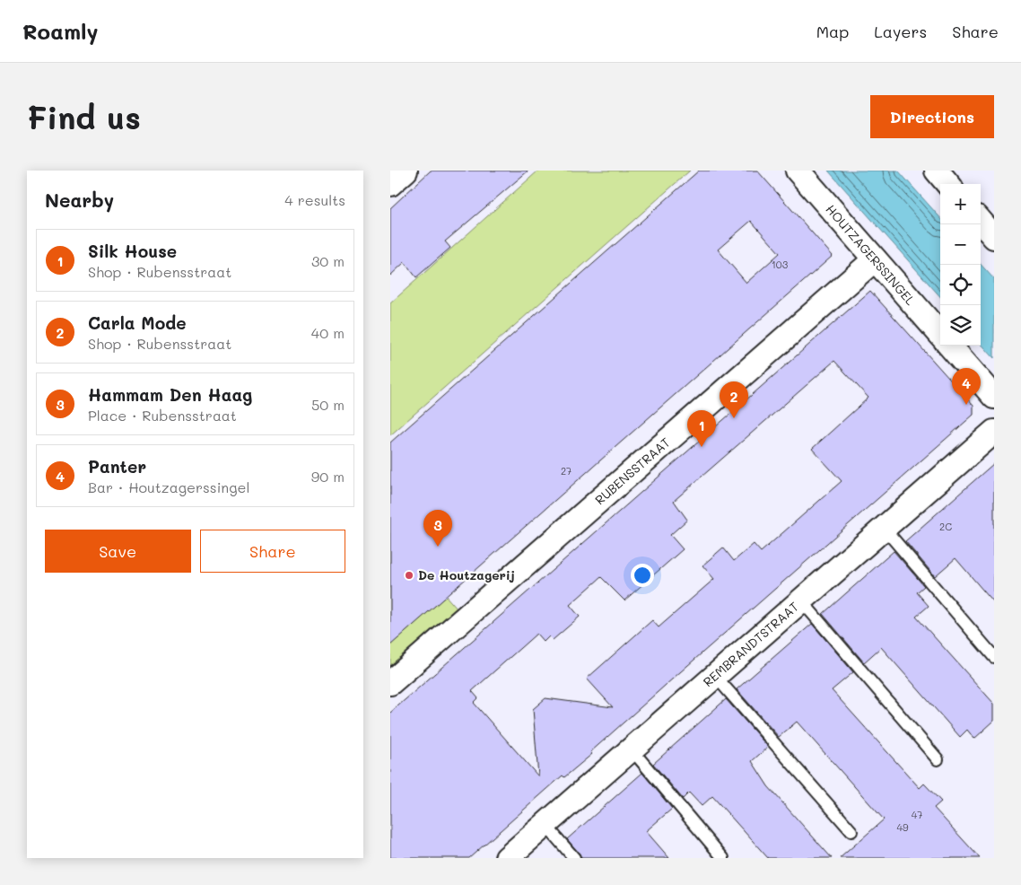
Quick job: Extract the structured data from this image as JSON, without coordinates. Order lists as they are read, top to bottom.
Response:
{
  "streets": {
    "street": ["HOUTZAGERSSINGEL", "RUBENSSTRAAT", "REMBRANDTSTRAAT"]
  },
  "crossings": [
    ["HOUTZAGERSSINGEL", "RUBENSSTRAAT"]
  ],
  "places": ["De Houtzagerij"],
  "house_numbers": [
    "103",
    "27",
    "2C",
    "47",
    "49"
  ],
  "page": {
    "header": "Roamly",
    "nav": ["Map", "Layers", "Share"],
    "buttons": [
      "Directions",
      ["Save", "Share"]
    ],
    "title": "Find us",
    "heading": ["Nearby", "4 results"],
    "map_buttons": ["+", "−"],
    "list": [
      {
        "mark": "1",
        "name": "Silk House",
        "note": "Shop · Rubensstraat",
        "value": "30 m"
      },
      {
        "mark": "2",
        "name": "Carla Mode",
        "note": "Shop · Rubensstraat",
        "value": "40 m"
      },
      {
        "mark": "3",
        "name": "Hammam Den Haag",
        "note": "Place · Rubensstraat",
        "value": "50 m"
      },
      {
        "mark": "4",
        "name": "Panter",
        "note": "Bar · Houtzagerssingel",
        "value": "90 m"
      }
    ],
    "pins": [
      "4",
      "2",
      "1",
      "3"
    ]
  }
}
